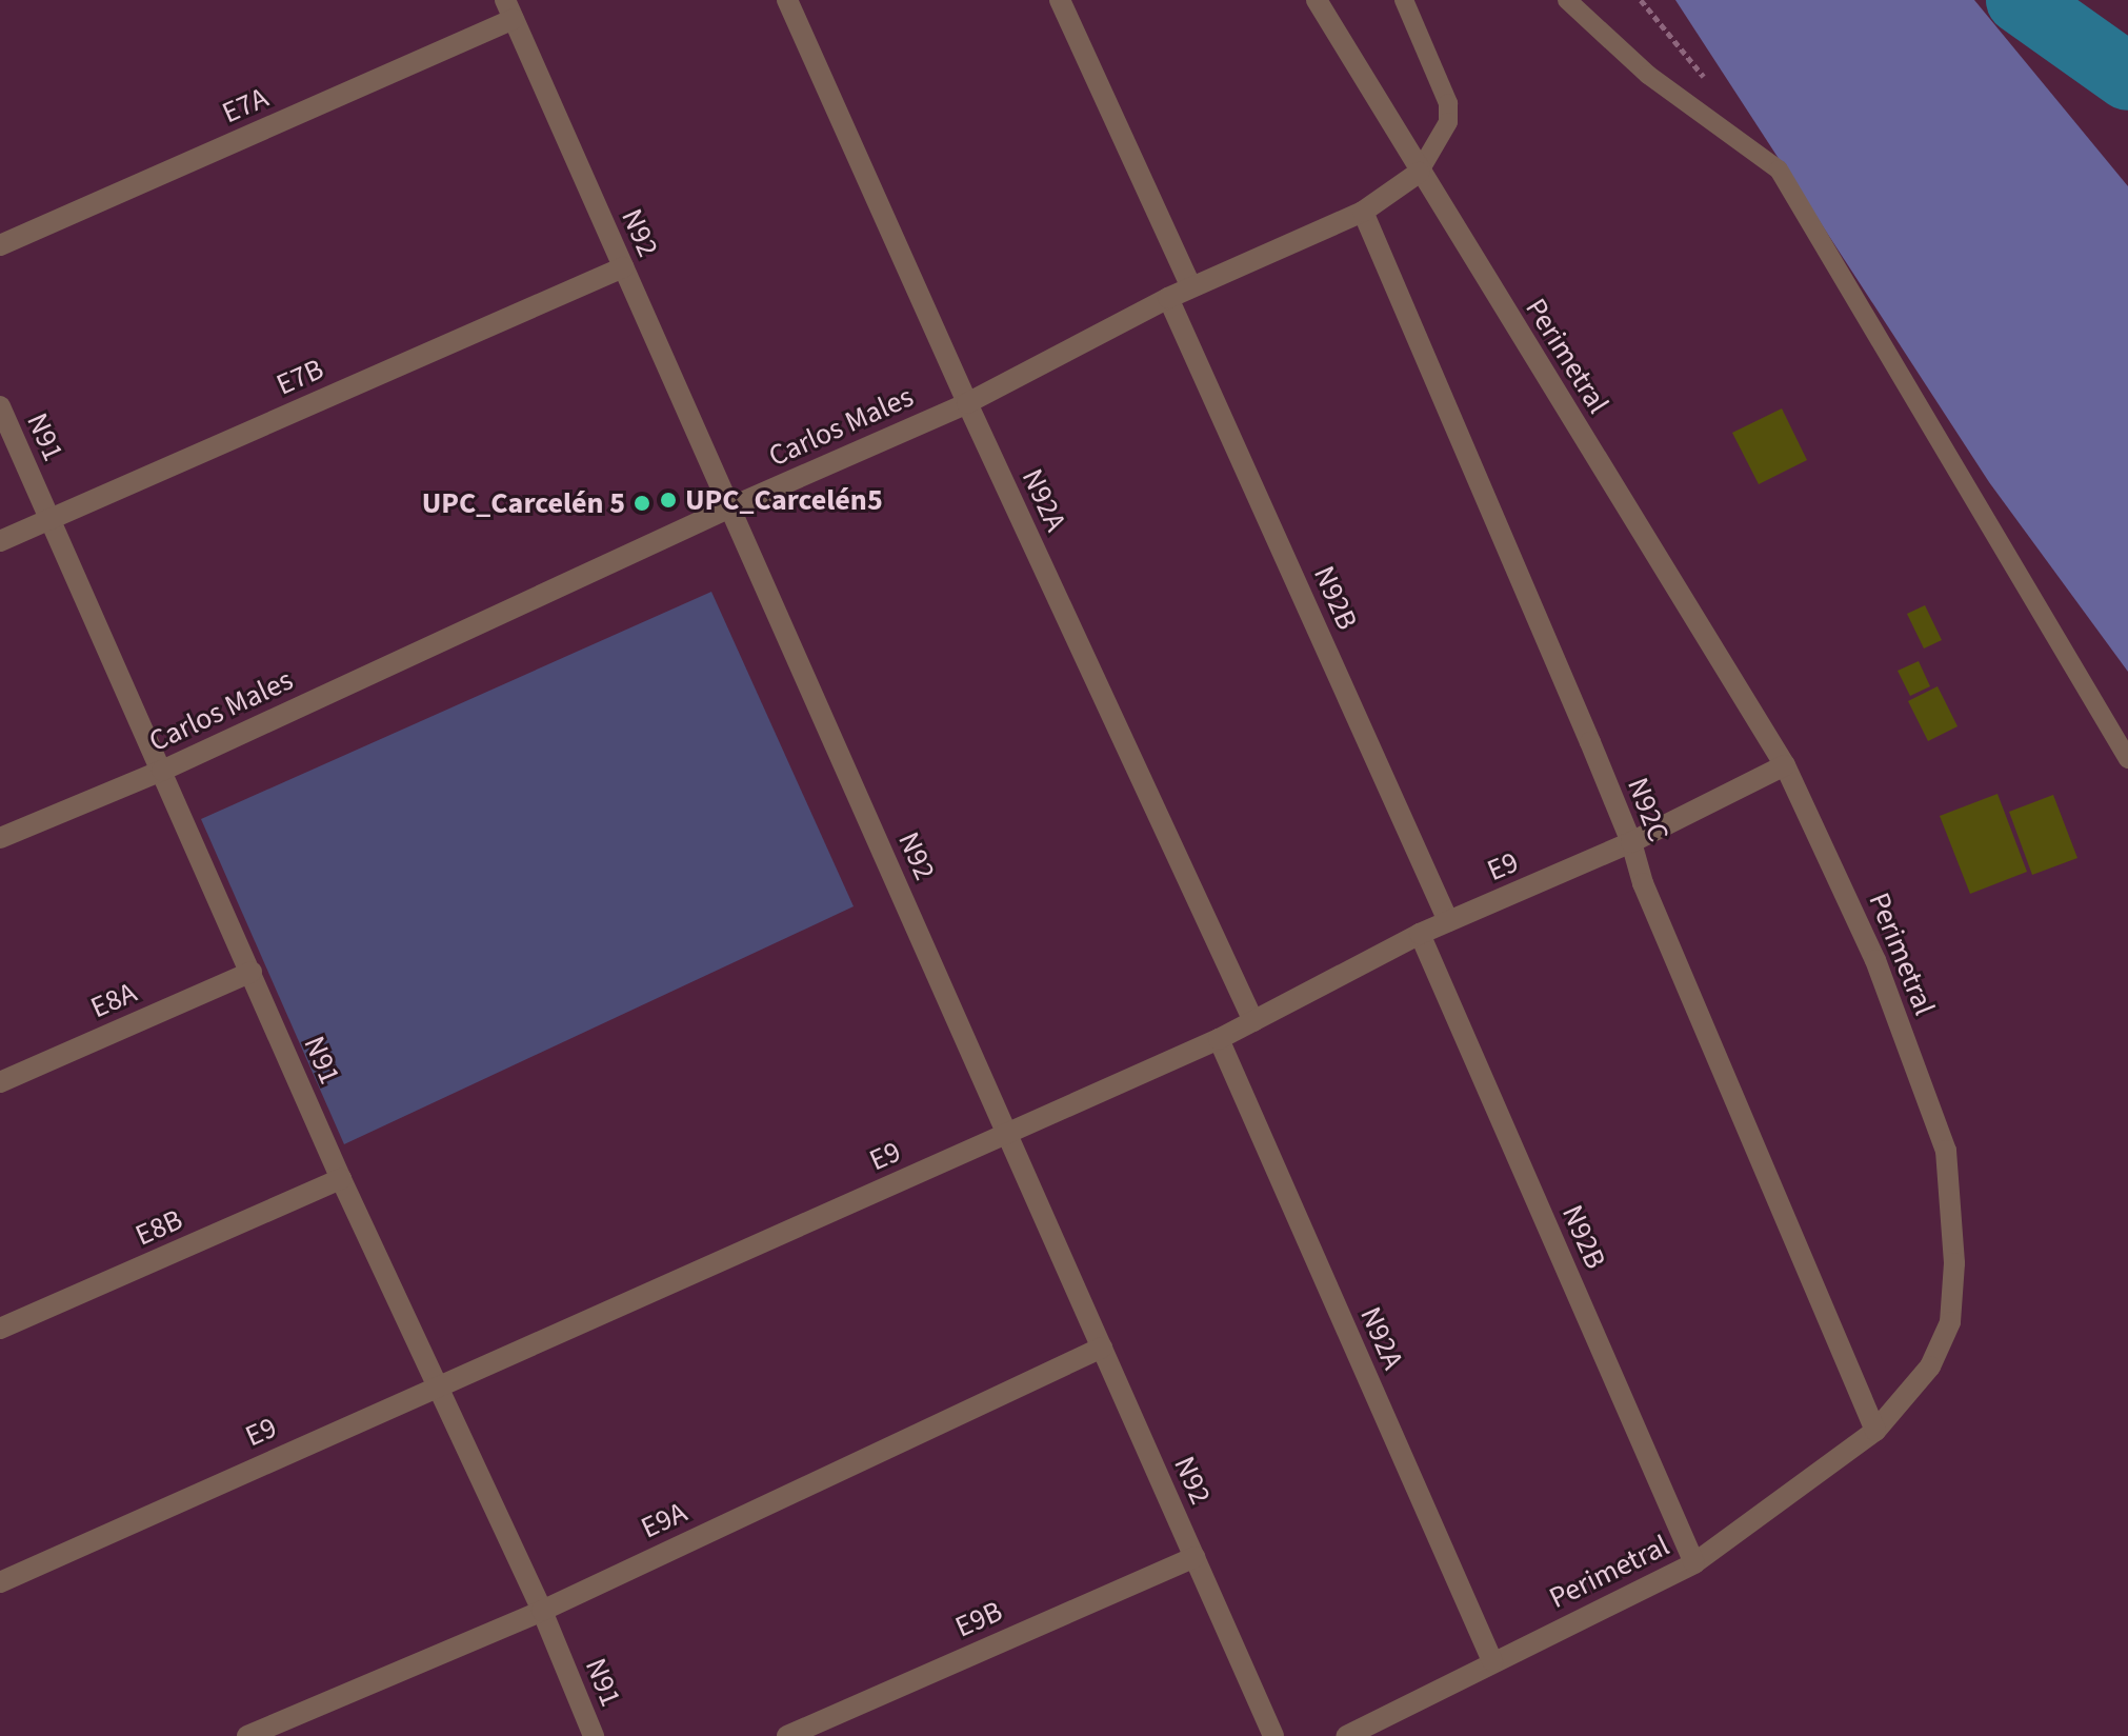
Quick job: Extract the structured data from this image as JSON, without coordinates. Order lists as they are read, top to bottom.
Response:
{
  "streets": {
    "street": [
      "E7A",
      "N92",
      "Perimetral",
      "E7B",
      "Carlos Males",
      "N91",
      "N92A",
      "N92B",
      "N92C",
      "E9",
      "E8A",
      "E8B",
      "E9A",
      "E9B"
    ]
  },
  "crossings": [
    ["E7A", "N92"],
    ["N92", "E7B"],
    ["N92", "Carlos Males"],
    ["N92", "E9"],
    ["N92", "E9A"],
    ["N92", "E9B"],
    ["Perimetral", "Carlos Males"],
    ["Perimetral", "N92A"],
    ["Perimetral", "N92B"],
    ["Perimetral", "N92C"],
    ["Perimetral", "E9"],
    ["E7B", "N91"],
    ["Carlos Males", "N91"],
    ["Carlos Males", "N92A"],
    ["Carlos Males", "N92B"],
    ["Carlos Males", "N92C"],
    ["N91", "E9"],
    ["N91", "E8A"],
    ["N91", "E8B"],
    ["N91", "E9A"],
    ["N92A", "E9"],
    ["N92B", "E9"],
    ["N92C", "E9"]
  ],
  "places": ["UPC_Carcelén5", "UPC_Carcelén 5"]
}
